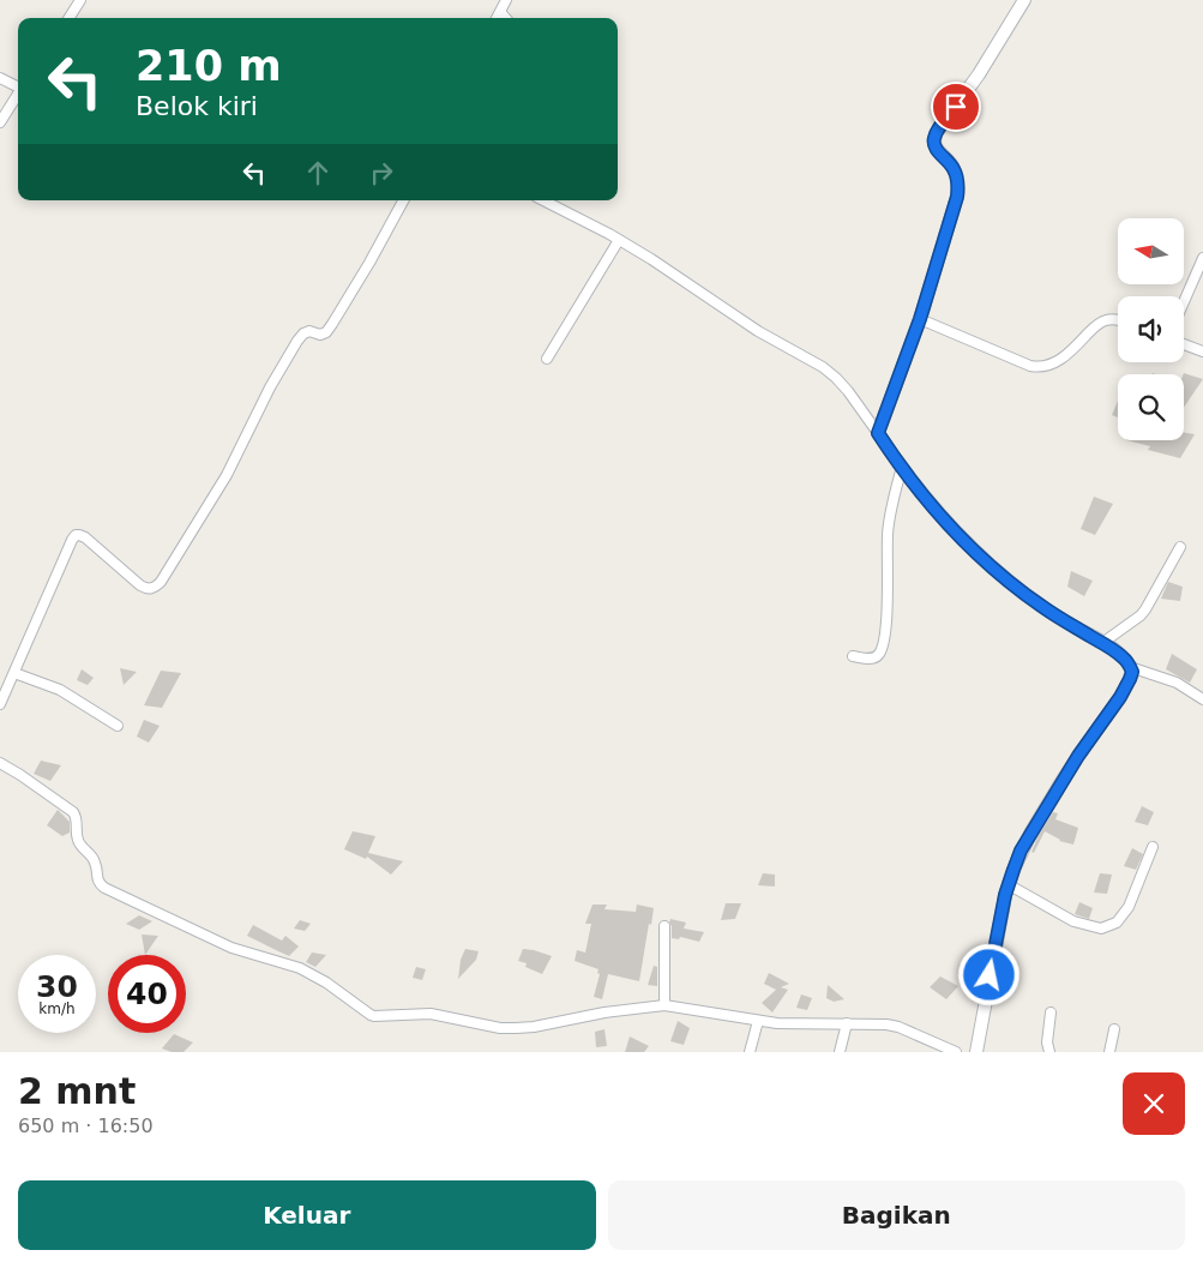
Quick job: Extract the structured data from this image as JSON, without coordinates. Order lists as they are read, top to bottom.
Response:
{
  "north": "left",
  "page": {
    "turn": ["210 m", "Belok kiri"],
    "speed": "30 km/h",
    "limit": "40",
    "heading": ["2 mnt", "650 m · 16:50"],
    "buttons": ["Keluar", "Bagikan"]
  }
}
